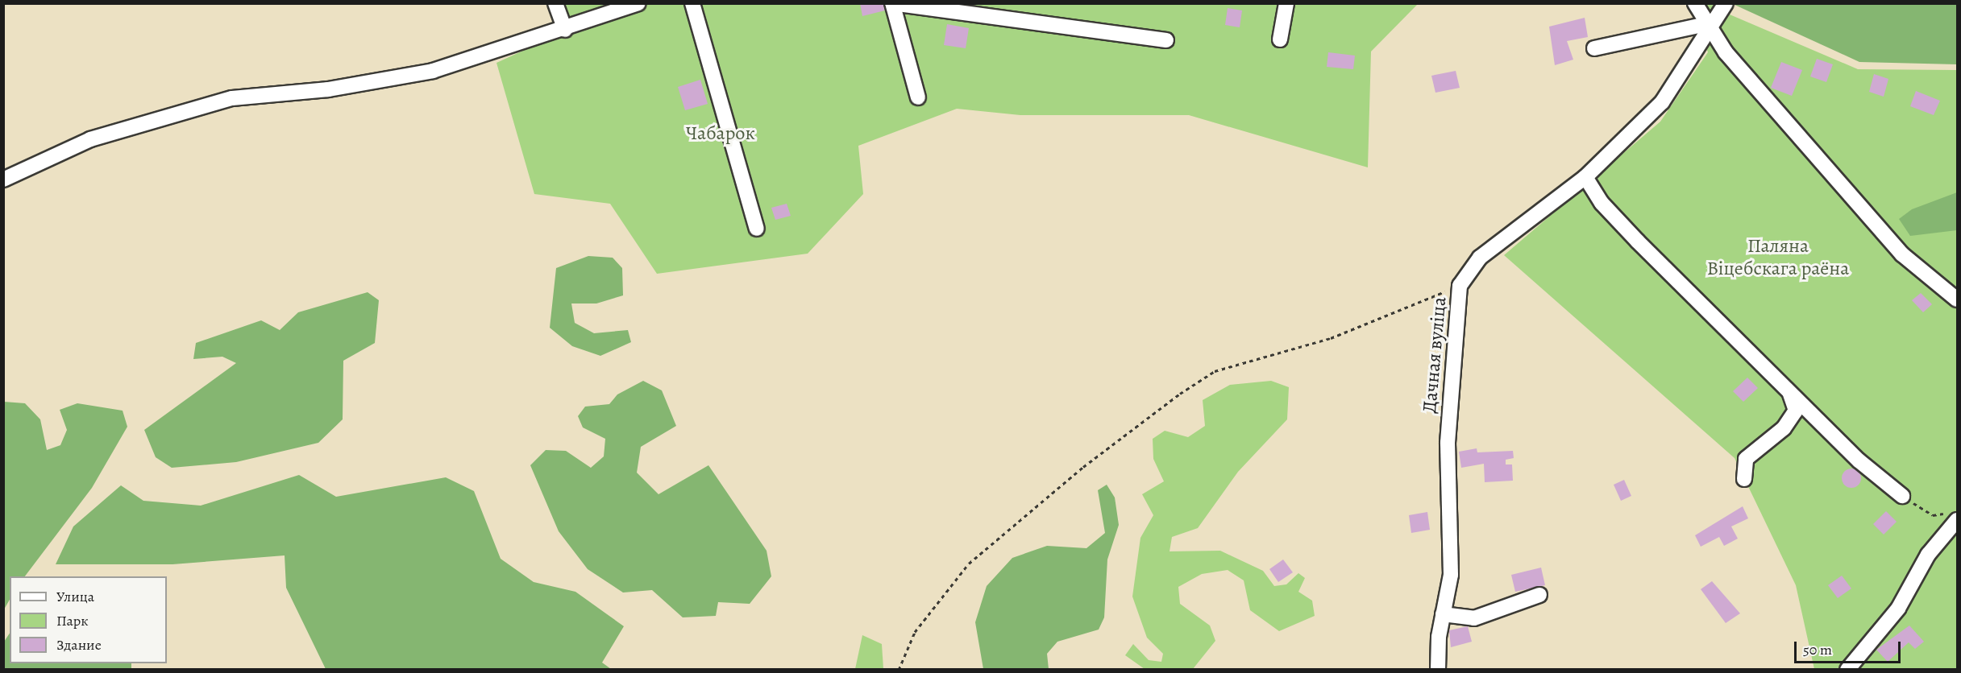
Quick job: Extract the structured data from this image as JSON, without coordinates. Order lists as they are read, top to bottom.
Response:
{
  "streets": {
    "street": ["Дачная вуліца"]
  },
  "parks": ["Чабарок", "Паляна Віцебскага раёна"],
  "legend": ["Улица", "Парк", "Здание"],
  "scale_bar": "50 m"
}
